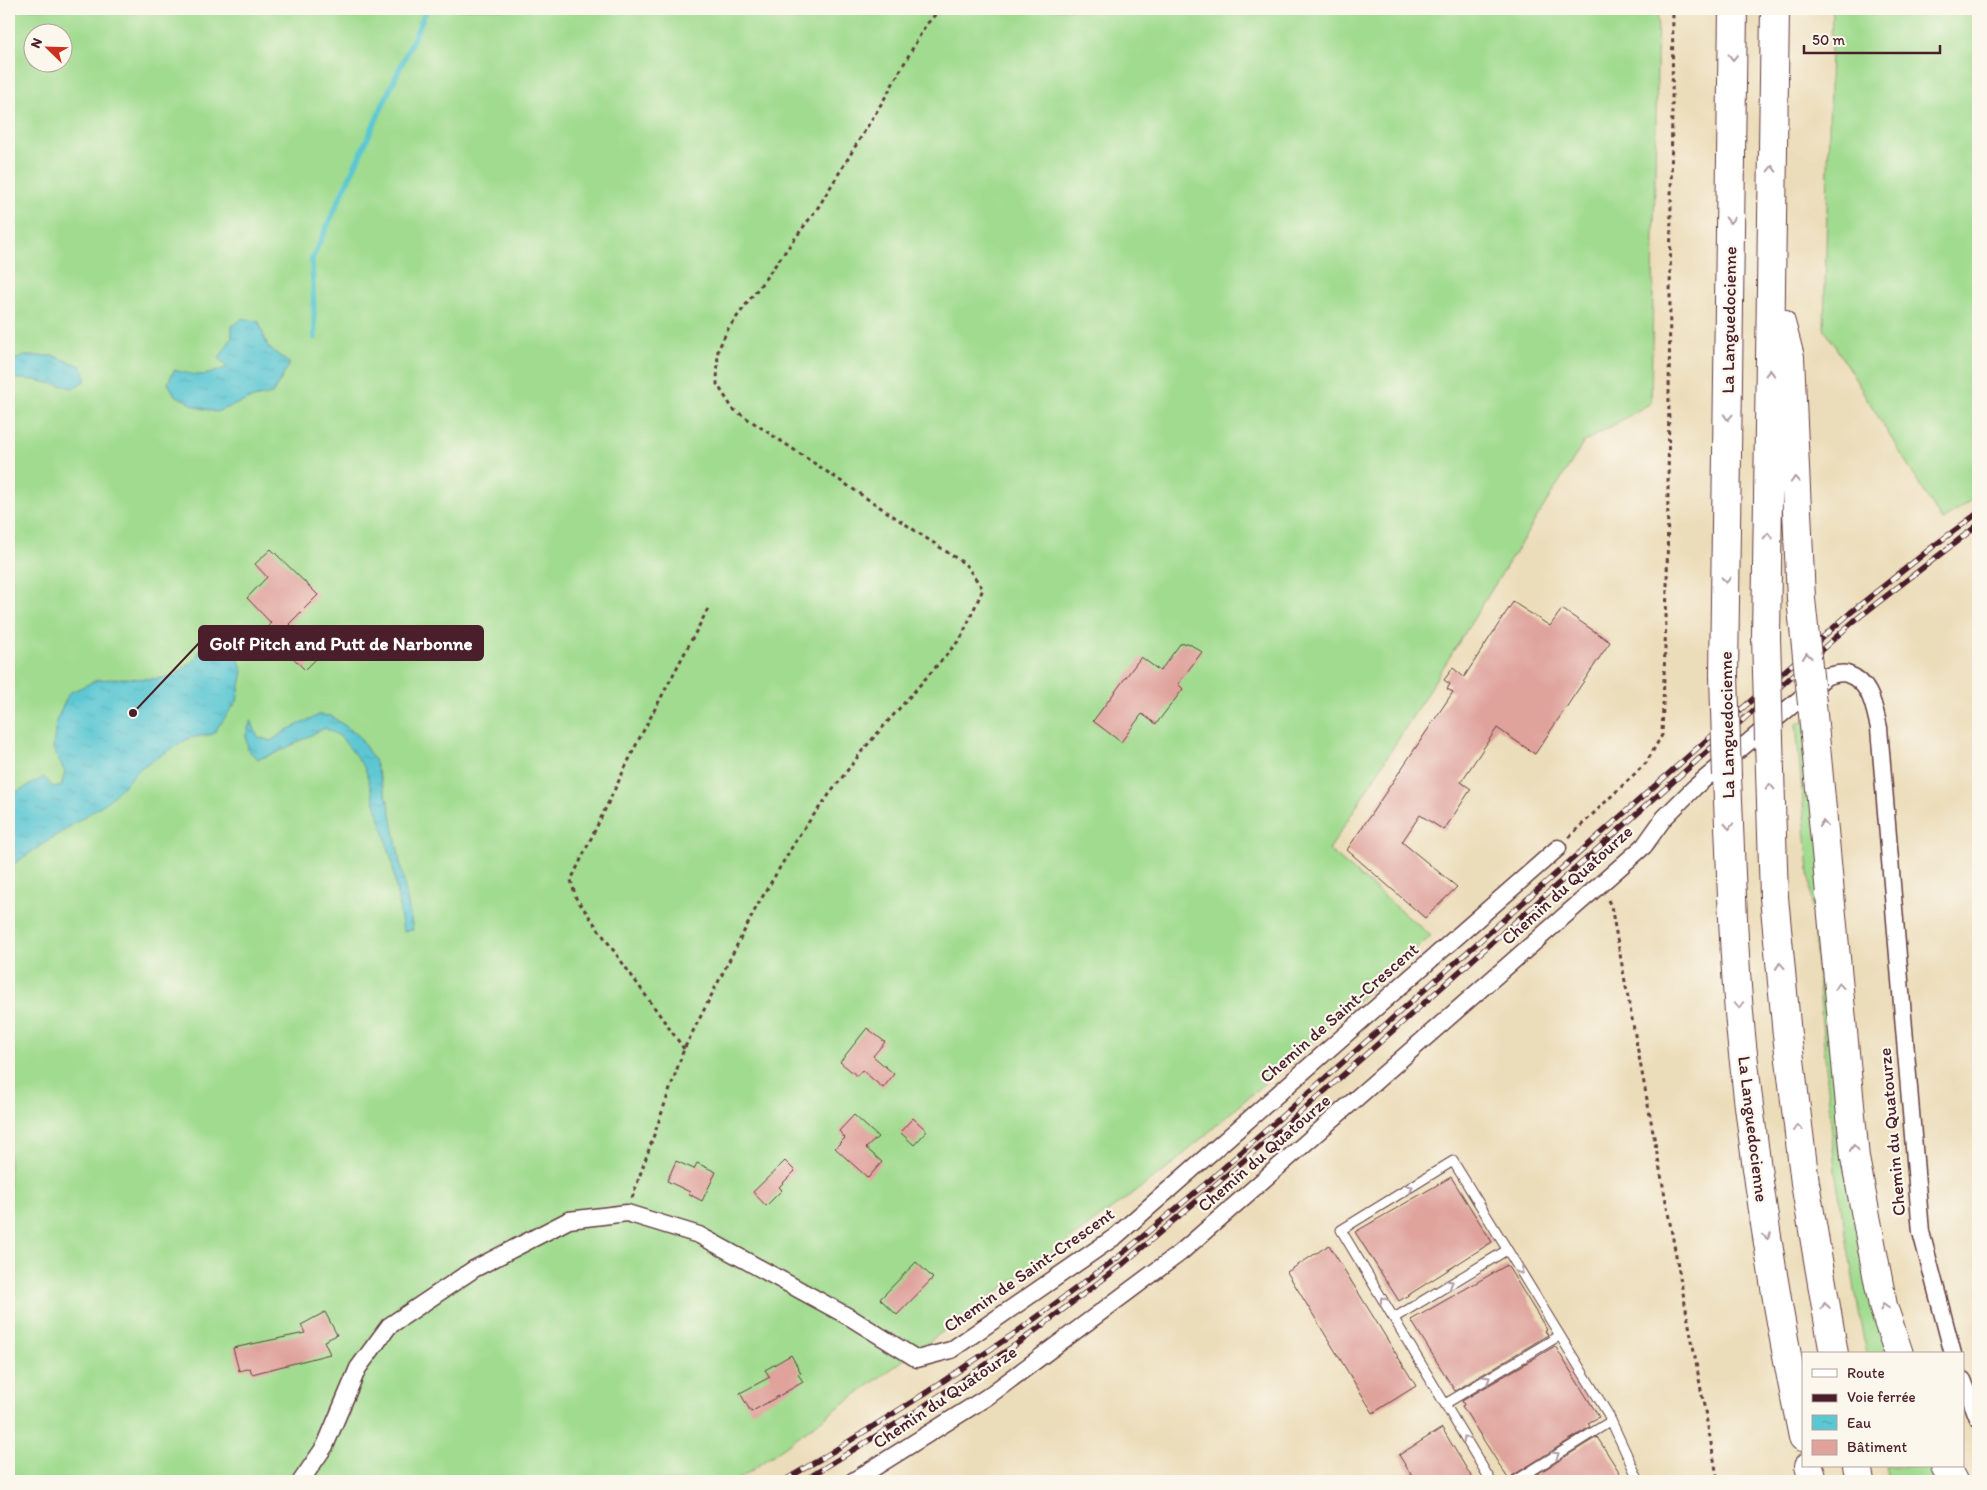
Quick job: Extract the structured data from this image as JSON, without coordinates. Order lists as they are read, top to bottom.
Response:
{
  "streets": {
    "highway": ["La Languedocienne"],
    "street": ["Chemin du Quatourze", "Chemin de Saint-Crescent"]
  },
  "places": ["Golf Pitch and Putt de Narbonne"],
  "legend": [
    "Route",
    "Voie ferrée",
    "Eau",
    "Bâtiment"
  ],
  "scale_bar": "50 m",
  "north": "top left"
}
